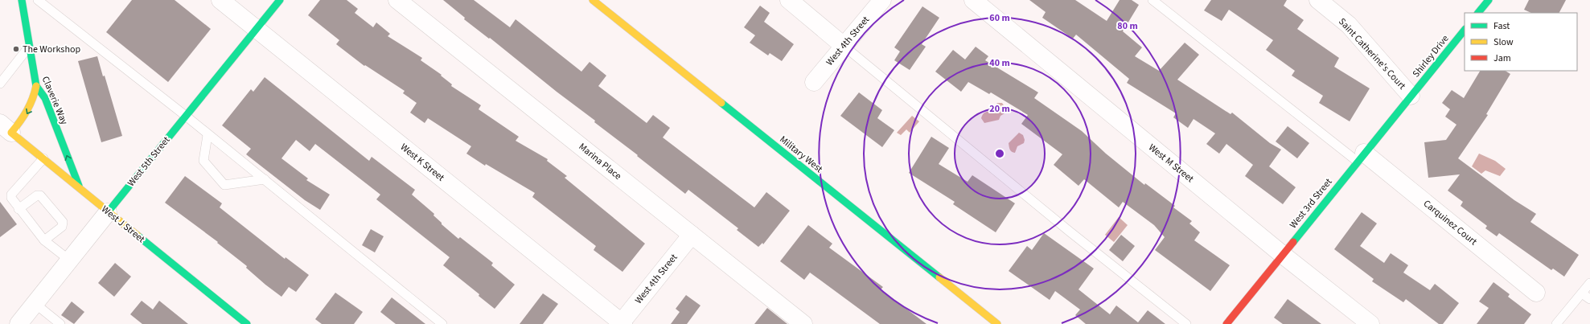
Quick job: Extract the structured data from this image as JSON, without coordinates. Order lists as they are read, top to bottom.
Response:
{
  "streets": {
    "street": [
      "West 4th Street",
      "Saint Catherine's Court",
      "Shirley Drive",
      "Claverie Way",
      "Military West",
      "West 5th Street",
      "Marina Place",
      "West K Street",
      "West M Street",
      "West 3rd Street",
      "Carquinez Court",
      "West J Street"
    ]
  },
  "crossings": [
    ["West 4th Street", "Marina Place"],
    ["West 4th Street", "West K Street"],
    ["Saint Catherine's Court", "Shirley Drive"],
    ["Saint Catherine's Court", "West 3rd Street"],
    ["Shirley Drive", "West 3rd Street"],
    ["Claverie Way", "West J Street"],
    ["West 5th Street", "West K Street"],
    ["West 5th Street", "West J Street"],
    ["West M Street", "West 3rd Street"],
    ["West 3rd Street", "Carquinez Court"]
  ],
  "one_way": ["Claverie Way"],
  "places": ["The Workshop"],
  "legend": ["Fast", "Slow", "Jam"],
  "rings": [
    "60 m",
    "80 m",
    "40 m",
    "20 m"
  ]
}
